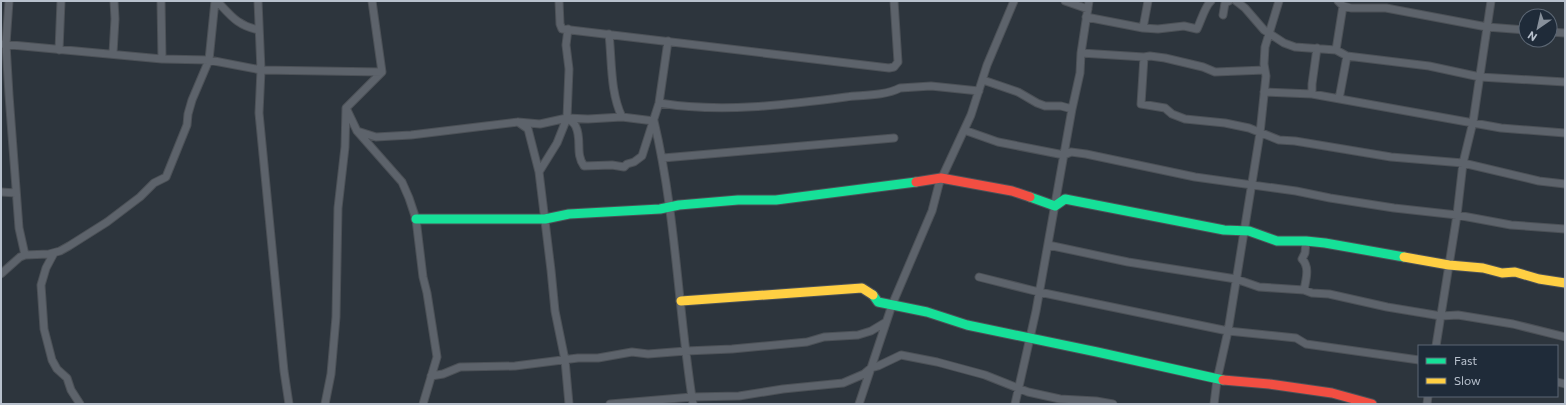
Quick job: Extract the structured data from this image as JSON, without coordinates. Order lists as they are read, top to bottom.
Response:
{
  "legend": ["Fast", "Slow"],
  "north": "bottom left"
}
